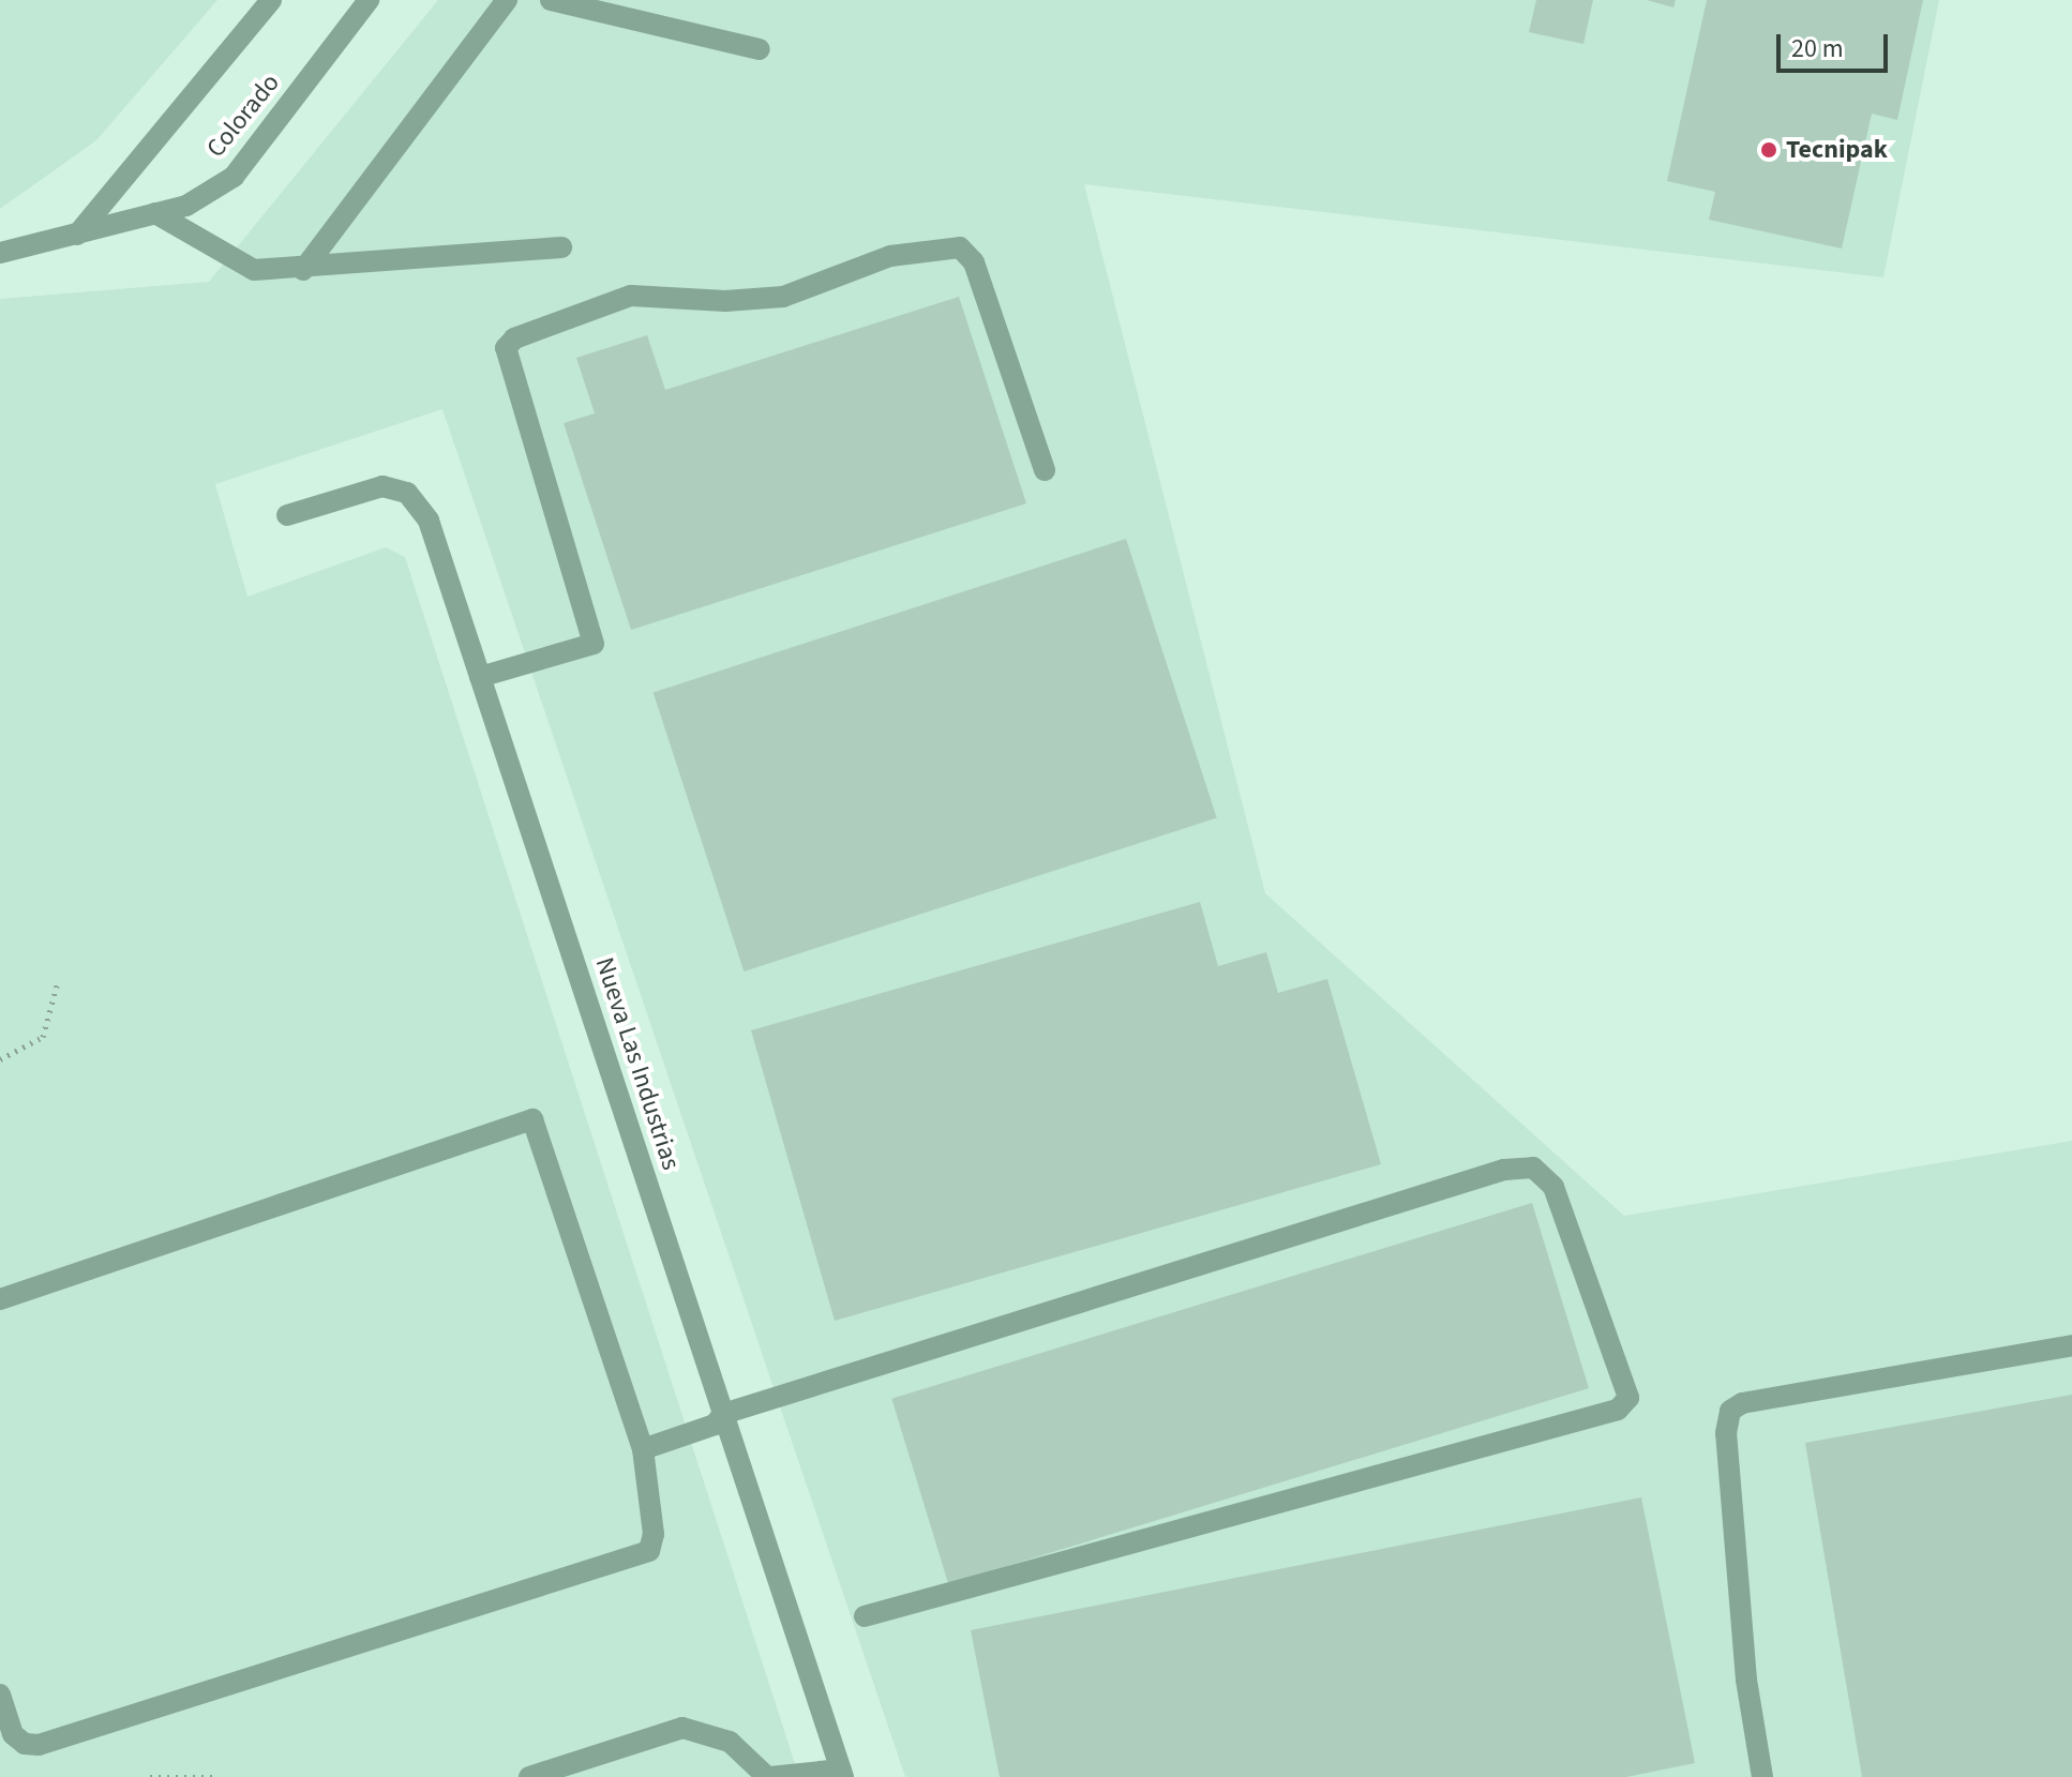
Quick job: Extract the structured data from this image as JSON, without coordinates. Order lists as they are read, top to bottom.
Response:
{
  "streets": {
    "street": ["Colorado", "Nueva Las Industrias"]
  },
  "places": ["Tecnipak"],
  "scale_bar": "20 m"
}
